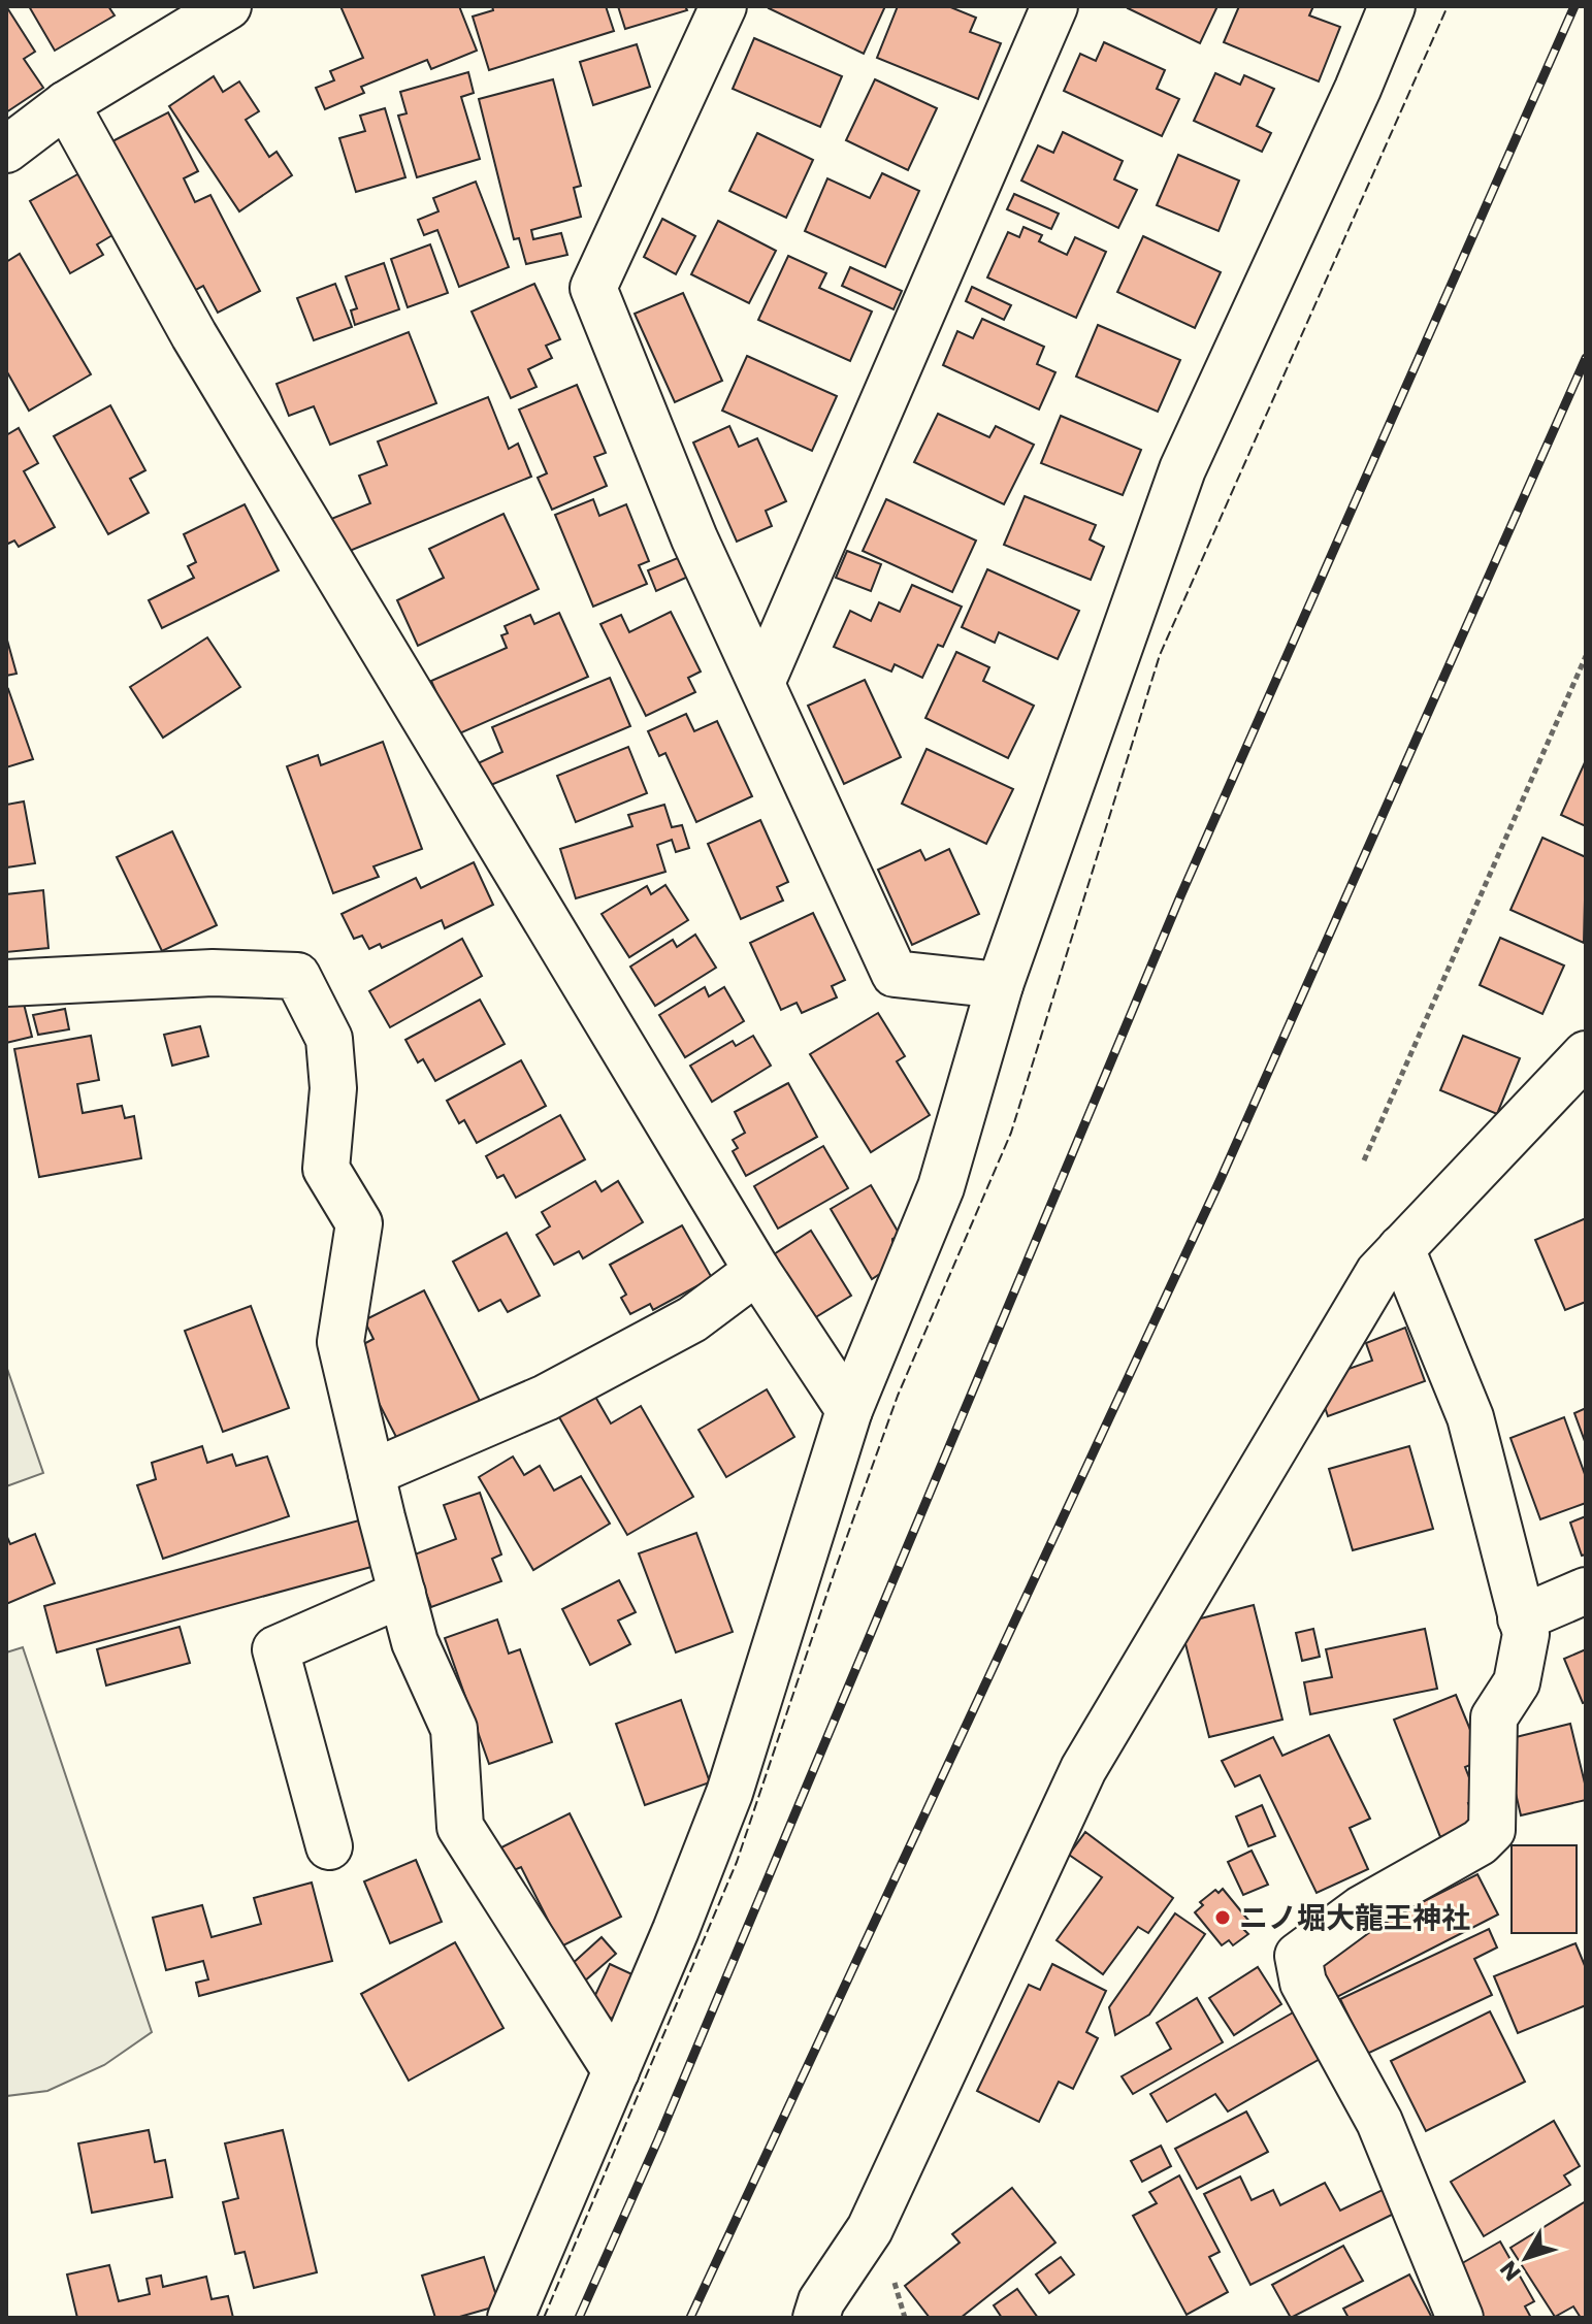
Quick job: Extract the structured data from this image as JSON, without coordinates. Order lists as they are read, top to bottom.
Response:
{
  "places": ["ニノ堀大龍王神社"],
  "north": "bottom left"
}
